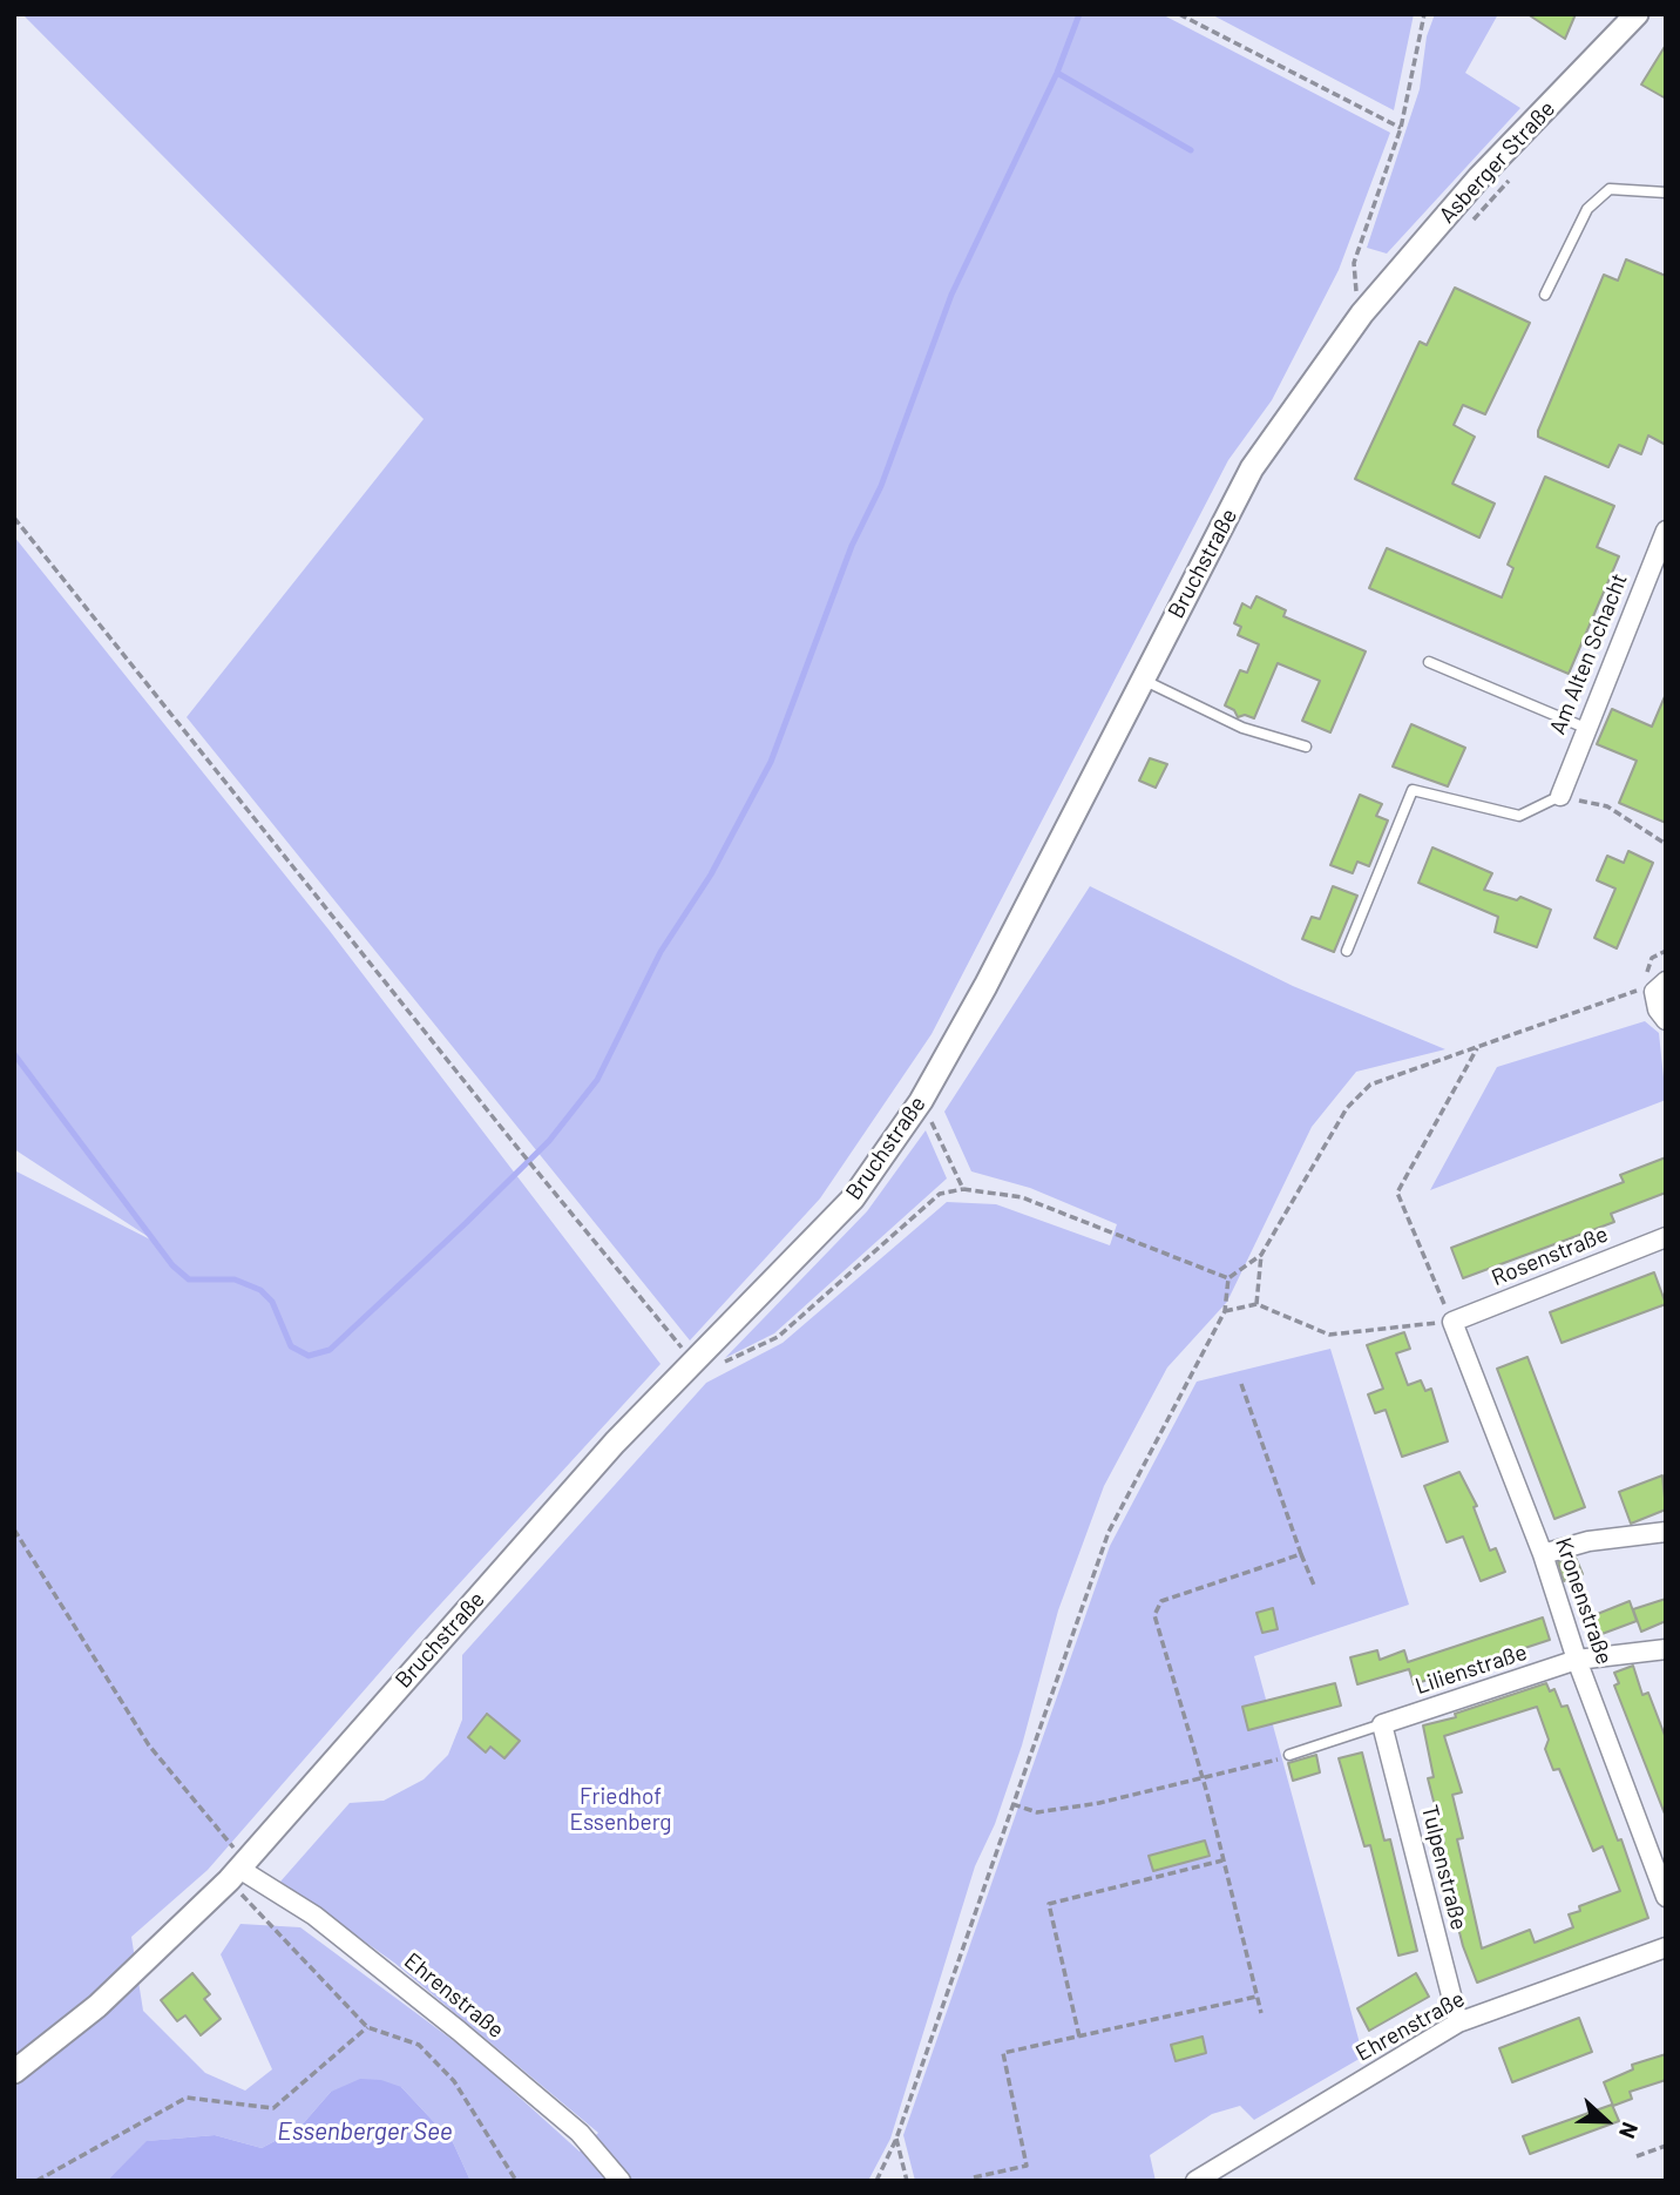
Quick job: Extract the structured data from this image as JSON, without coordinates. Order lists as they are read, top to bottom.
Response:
{
  "streets": {
    "street": [
      "Asberger Straße",
      "Bruchstraße",
      "Am Alten Schacht",
      "Rosenstraße",
      "Kronenstraße",
      "Lilienstraße",
      "Tulpenstraße",
      "Ehrenstraße"
    ]
  },
  "crossings": [
    ["Asberger Straße", "Bruchstraße"],
    ["Bruchstraße", "Ehrenstraße"],
    ["Rosenstraße", "Kronenstraße"],
    ["Kronenstraße", "Lilienstraße"],
    ["Lilienstraße", "Tulpenstraße"],
    ["Tulpenstraße", "Ehrenstraße"]
  ],
  "water": ["Essenberger See"],
  "parks": ["Friedhof Essenberg"],
  "north": "right"
}
